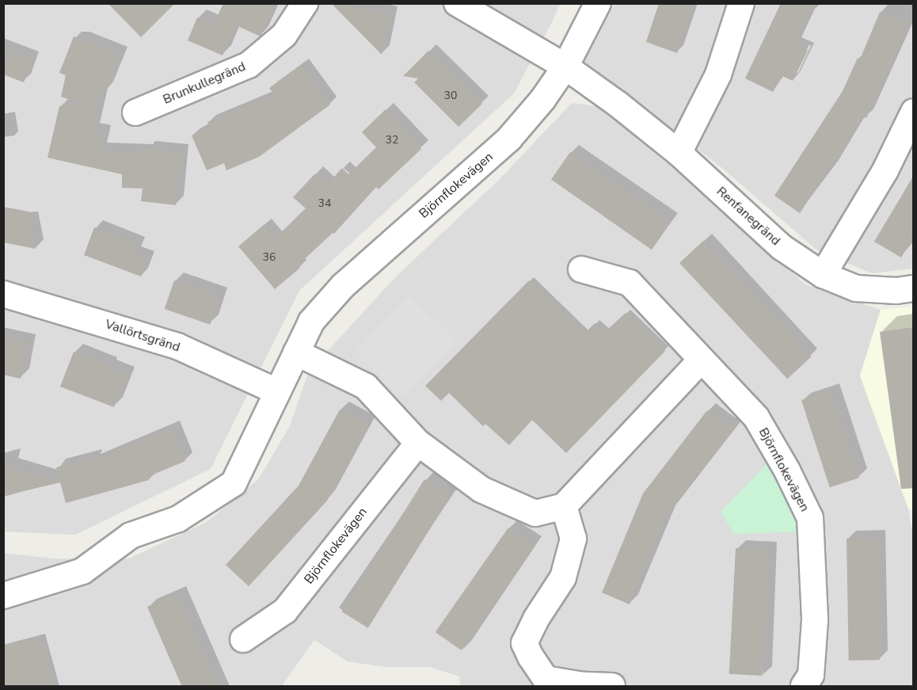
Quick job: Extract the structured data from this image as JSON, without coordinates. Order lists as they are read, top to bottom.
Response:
{
  "streets": {
    "street": [
      "Brunkullegränd",
      "Björnflokevägen",
      "Renfanegränd",
      "Vallörtsgränd"
    ]
  },
  "crossings": [
    ["Björnflokevägen", "Renfanegränd"],
    ["Björnflokevägen", "Vallörtsgränd"]
  ],
  "house_numbers": [
    "30",
    "32",
    "34",
    "36"
  ]
}
